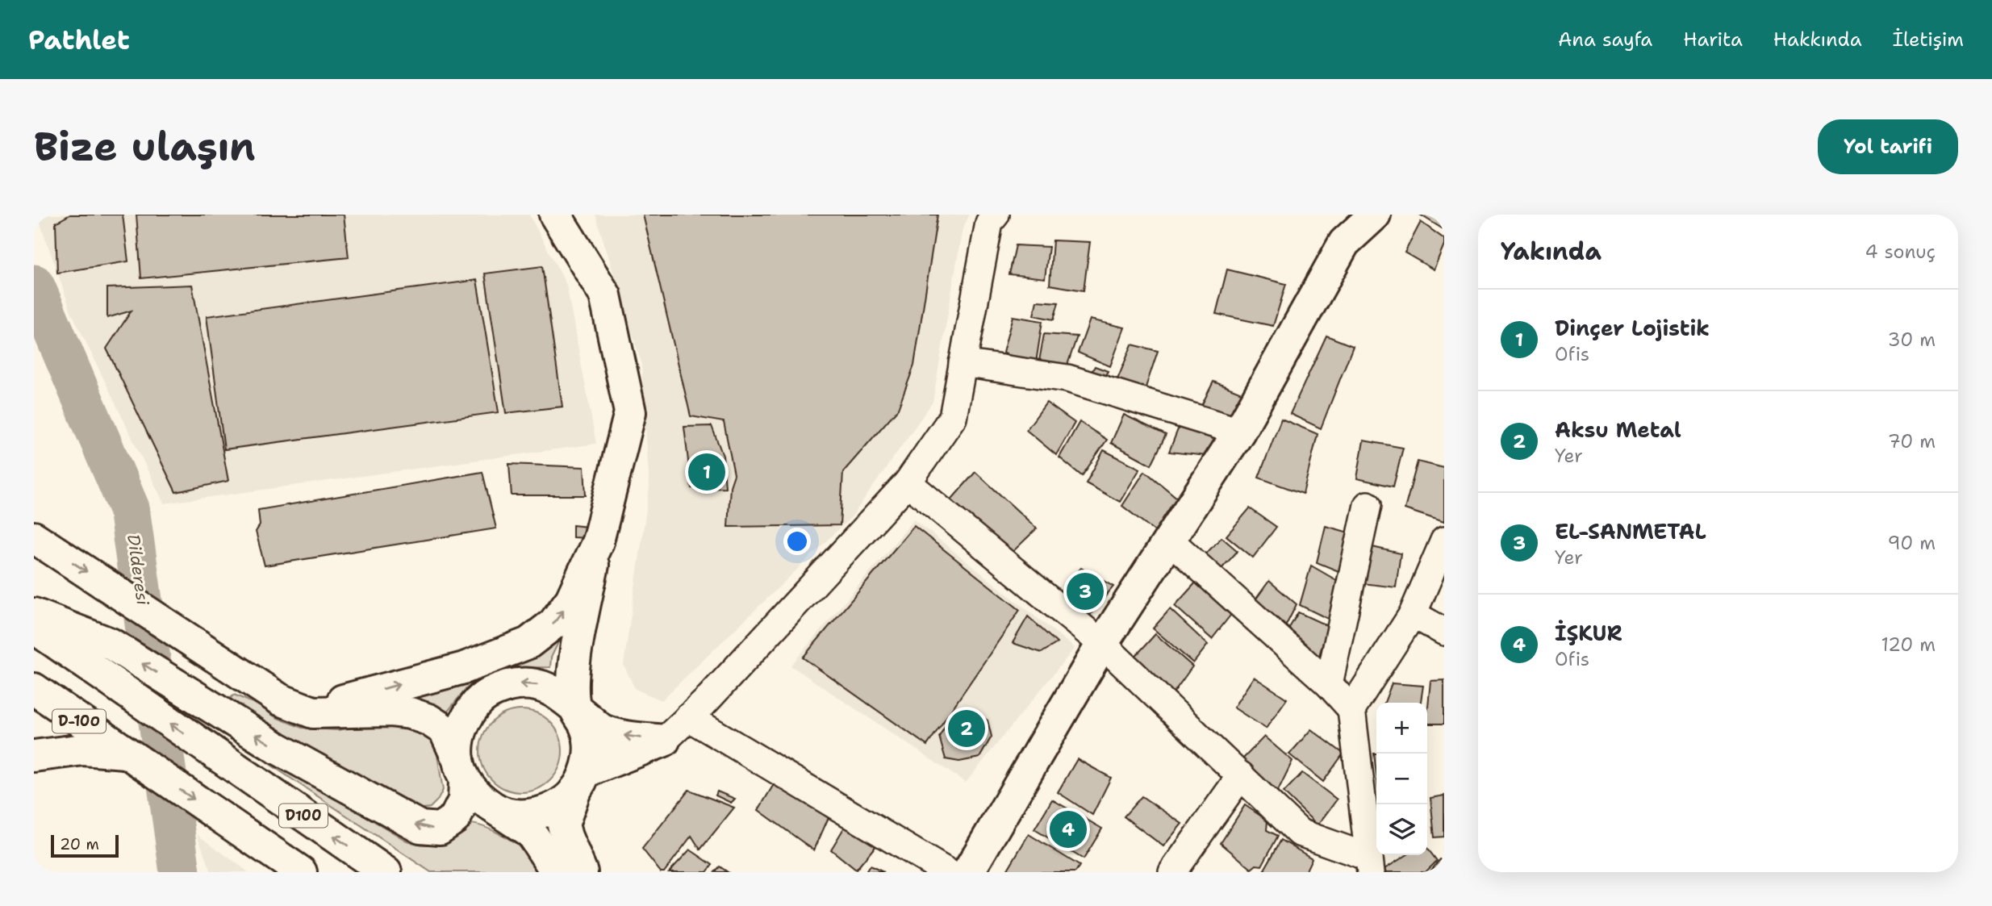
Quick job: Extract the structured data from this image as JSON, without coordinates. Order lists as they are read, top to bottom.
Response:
{
  "streets": {
    "main road": ["D-100", "D100"]
  },
  "water": ["Dilderesi"],
  "scale_bar": "20 m",
  "page": {
    "header": "Pathlet",
    "nav": [
      "Ana sayfa",
      "Harita",
      "Hakkında",
      "İletişim"
    ],
    "buttons": "Yol tarifi",
    "title": "Bize ulaşın",
    "heading": ["Yakında", "4 sonuç"],
    "list": [
      {
        "mark": "1",
        "name": "Dinçer Lojistik",
        "note": "Ofis",
        "value": "30 m"
      },
      {
        "mark": "2",
        "name": "Aksu Metal",
        "note": "Yer",
        "value": "70 m"
      },
      {
        "mark": "3",
        "name": "EL-SANMETAL",
        "note": "Yer",
        "value": "90 m"
      },
      {
        "mark": "4",
        "name": "İŞKUR",
        "note": "Ofis",
        "value": "120 m"
      }
    ],
    "pins": [
      "1",
      "3",
      "2",
      "4"
    ],
    "map_buttons": ["+", "−"],
    "scale": "20 m"
  }
}
